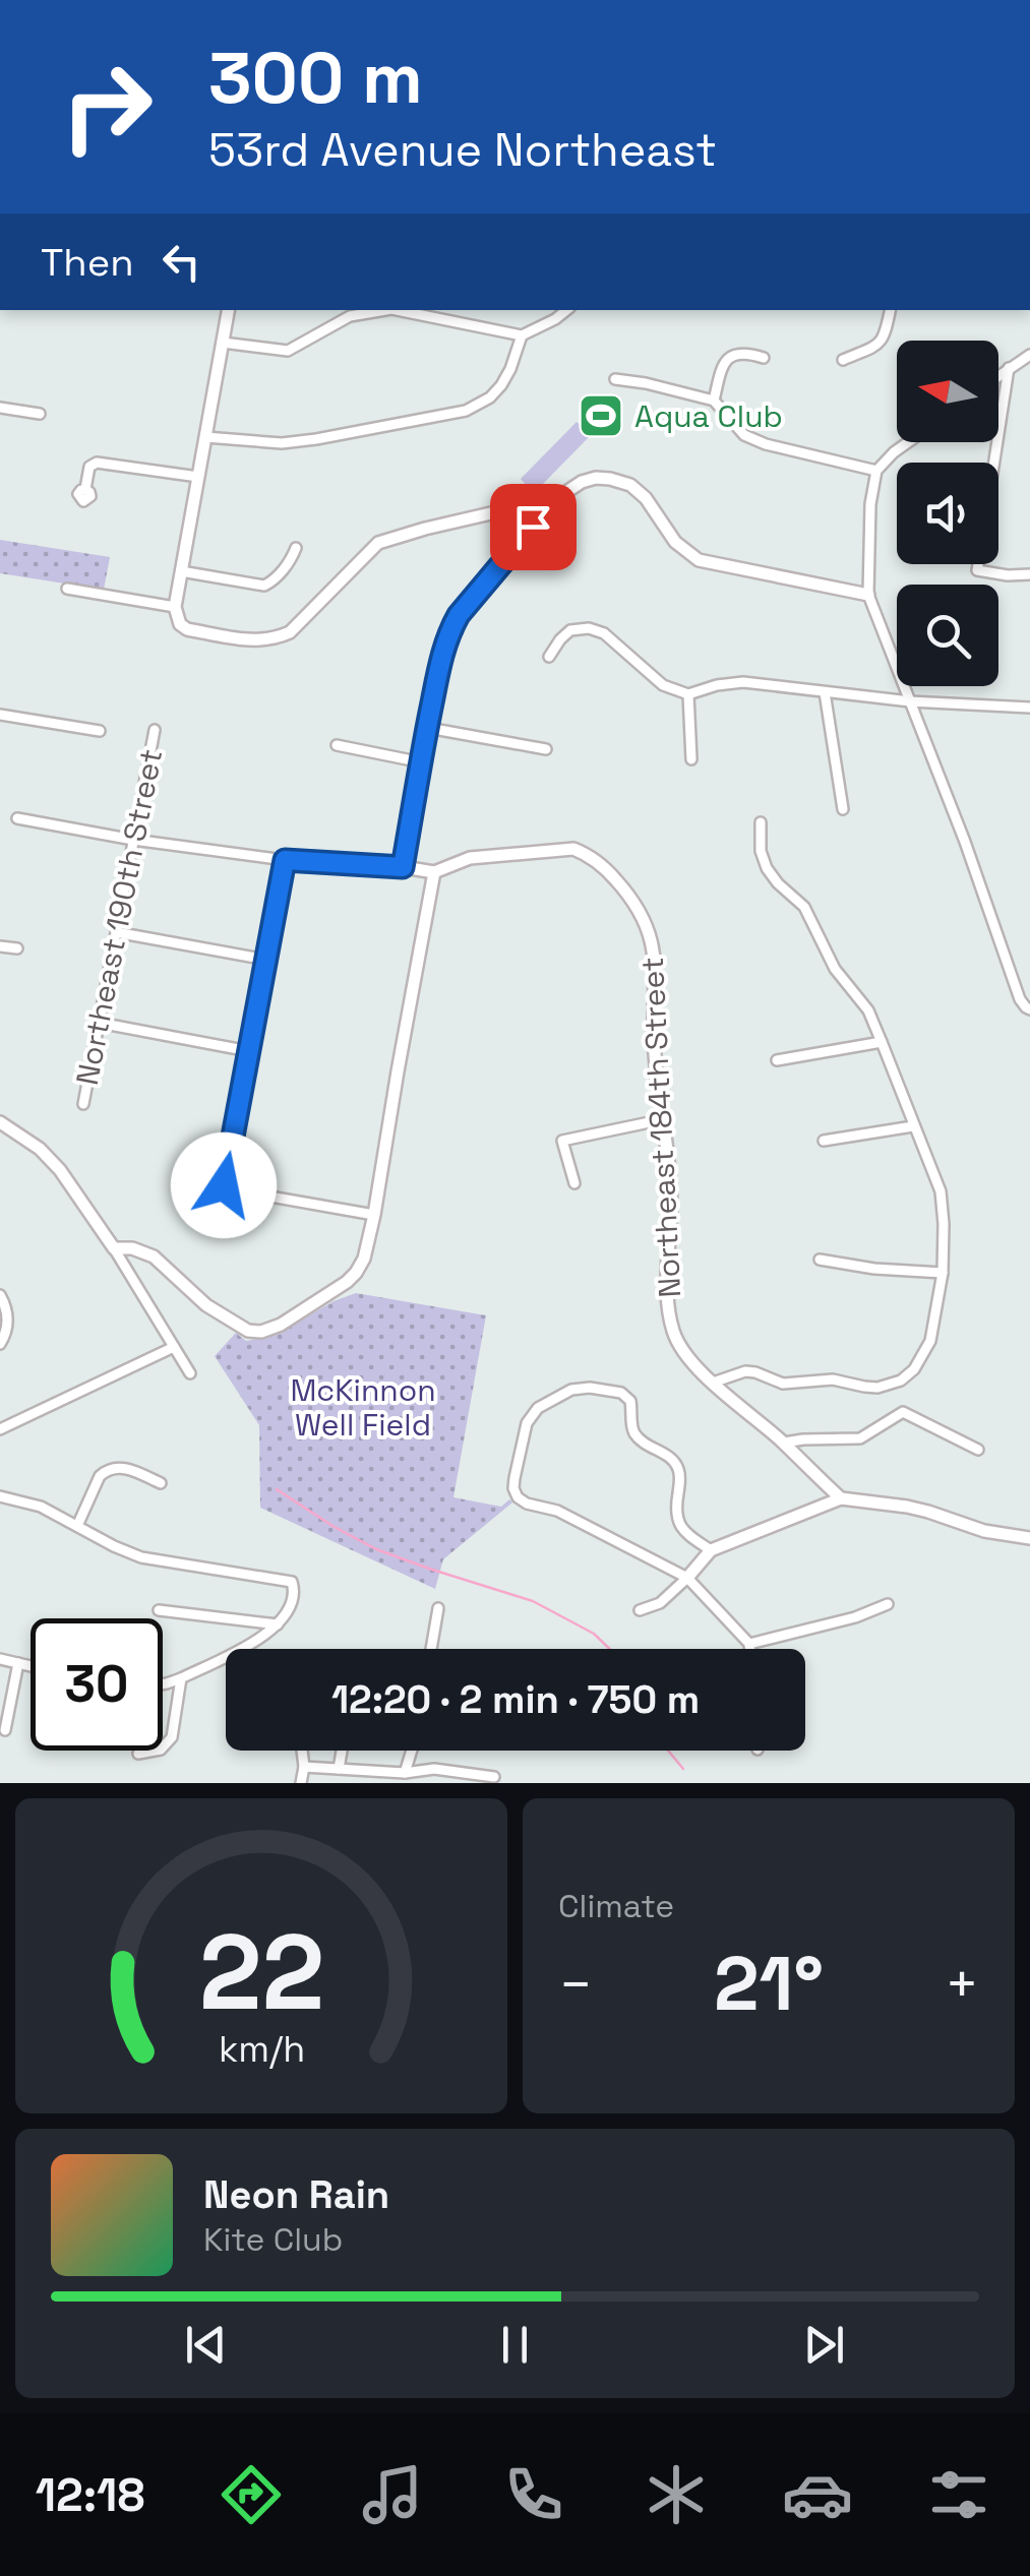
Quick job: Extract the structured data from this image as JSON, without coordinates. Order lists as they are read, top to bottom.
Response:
{
  "streets": {
    "street": ["Northeast 190th Street", "Northeast 184th Street"]
  },
  "parks": ["McKinnon Well Field"],
  "places": {
    "sports": ["Aqua Club"]
  },
  "north": "left",
  "page": {
    "turn": ["300 m", "53rd Avenue Northeast"],
    "then": "Then",
    "limit": "30",
    "trip": "12:20 · 2 min · 750 m",
    "tile": "Climate",
    "heat": ["−", "21°", "+"],
    "song": ["Neon Rain", "Kite Club"],
    "tabs": "12:18",
    "gauge": ["22", "km/h"]
  }
}
